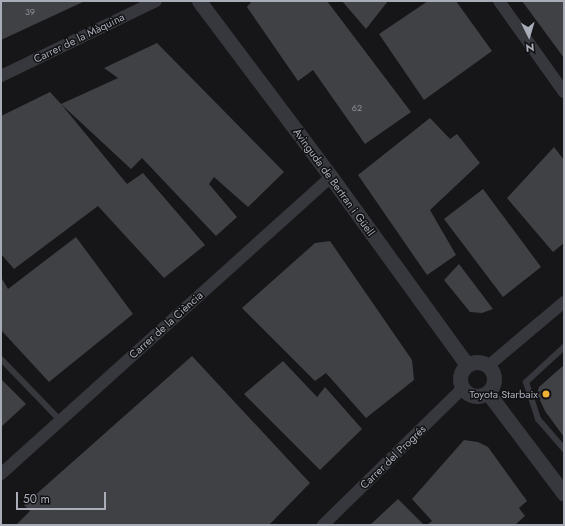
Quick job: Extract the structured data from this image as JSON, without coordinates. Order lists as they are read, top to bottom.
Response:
{
  "streets": {
    "street": [
      "Carrer de la Màquina",
      "Avinguda de Bertran i Güell",
      "Carrer de la Ciència",
      "Carrer del Progrés"
    ]
  },
  "crossings": [
    ["Avinguda de Bertran i Güell", "Carrer de la Ciència"],
    ["Avinguda de Bertran i Güell", "Carrer del Progrés"]
  ],
  "places": ["Toyota Starbaix"],
  "house_numbers": ["39", "62"],
  "scale_bar": "50 m",
  "north": "bottom"
}
